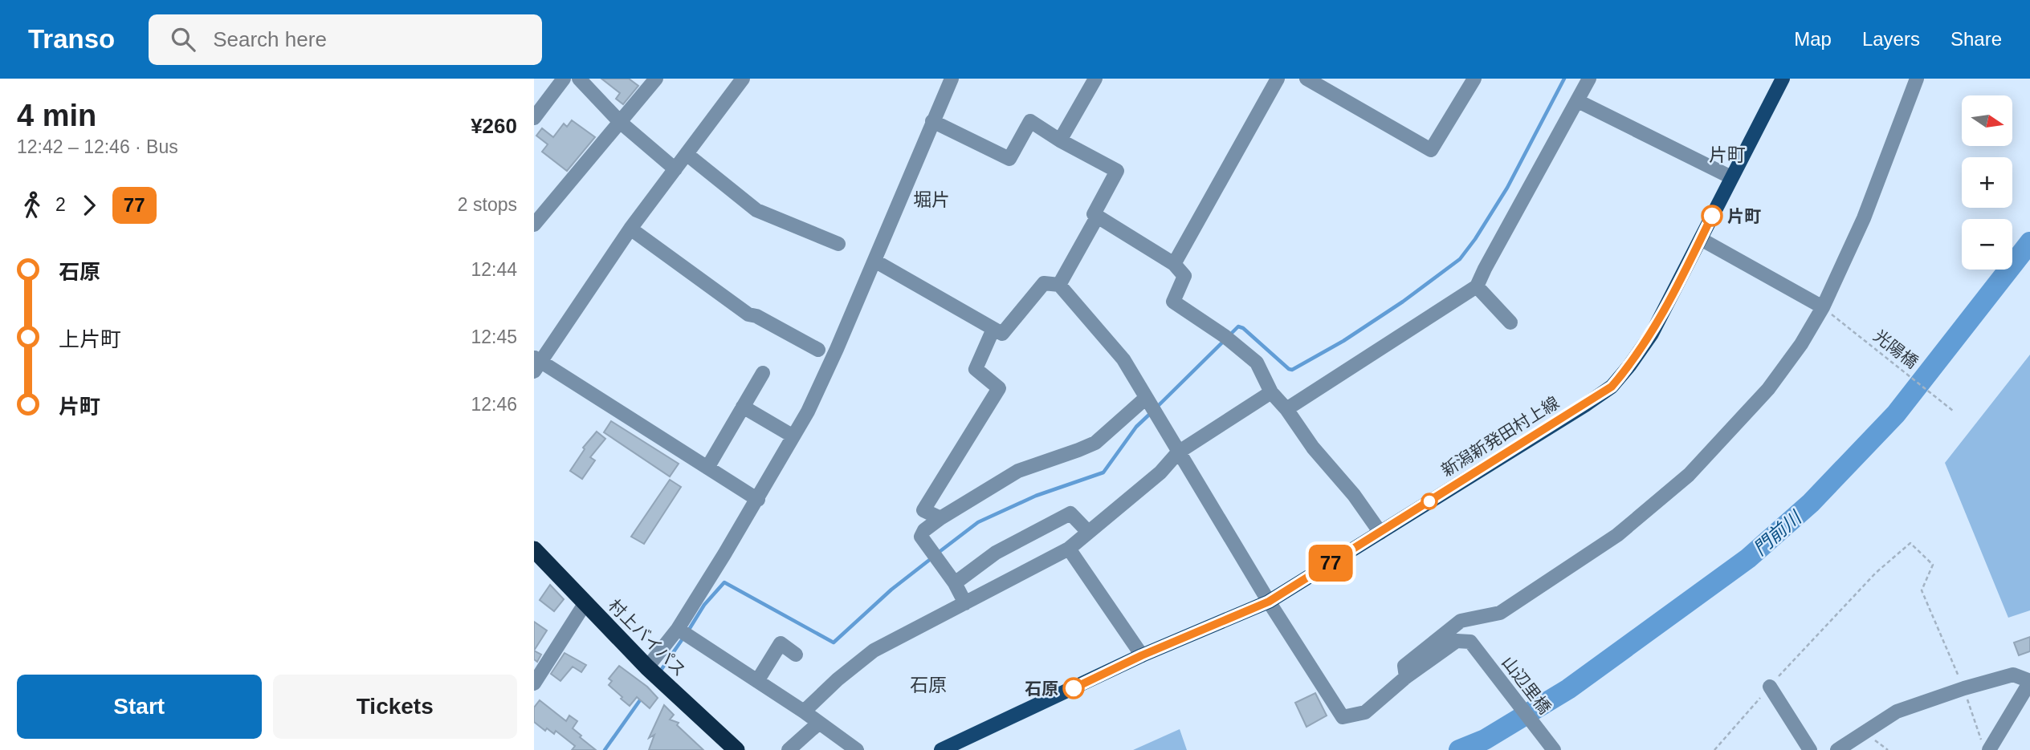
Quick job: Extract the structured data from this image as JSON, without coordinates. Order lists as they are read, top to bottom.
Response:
{
  "streets": {
    "highway": ["村上バイパス"],
    "main road": ["新潟新発田村上線"],
    "street": ["山辺里橋"],
    "path": ["光陽橋"]
  },
  "districts": ["片町", "堀片", "石原"],
  "water": ["門前川"],
  "places": ["片町", "石原"],
  "lines": ["bus line 77"],
  "north": "right",
  "page": {
    "header": "Transo",
    "search": "Search here",
    "nav": ["Map", "Layers", "Share"],
    "heading": ["4 min", "12:42 – 12:46 · Bus", "¥260"],
    "on_map": "77",
    "map_buttons": ["+", "−"],
    "legs": ["2", "77", "2 stops"],
    "list": [
      {
        "name": "石原",
        "value": "12:44"
      },
      {
        "name": "上片町",
        "value": "12:45"
      },
      {
        "name": "片町",
        "value": "12:46"
      }
    ],
    "buttons": ["Start", "Tickets"]
  }
}
